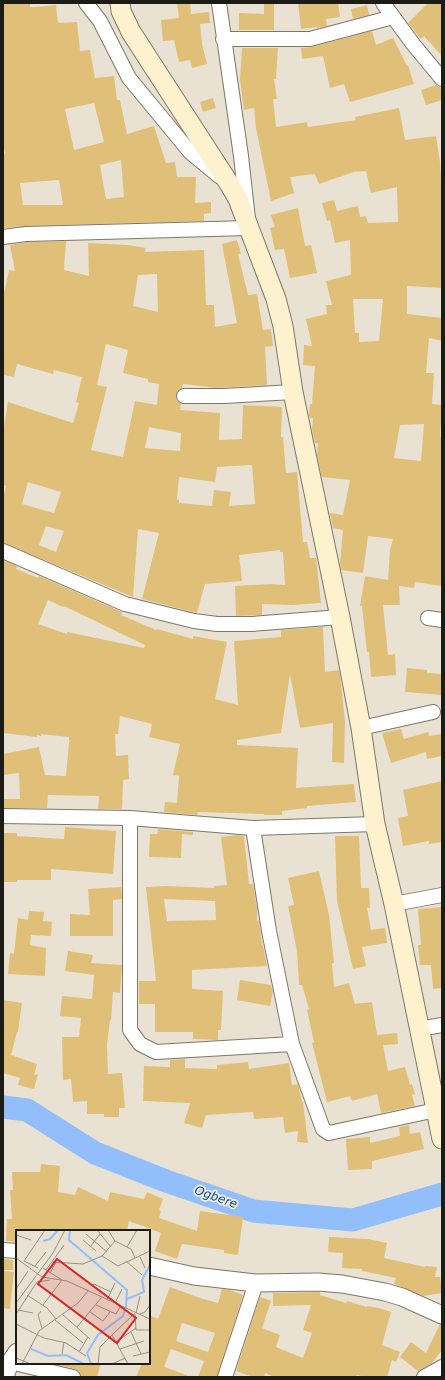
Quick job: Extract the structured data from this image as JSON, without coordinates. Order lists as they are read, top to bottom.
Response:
{
  "water": ["Ogbere"]
}
